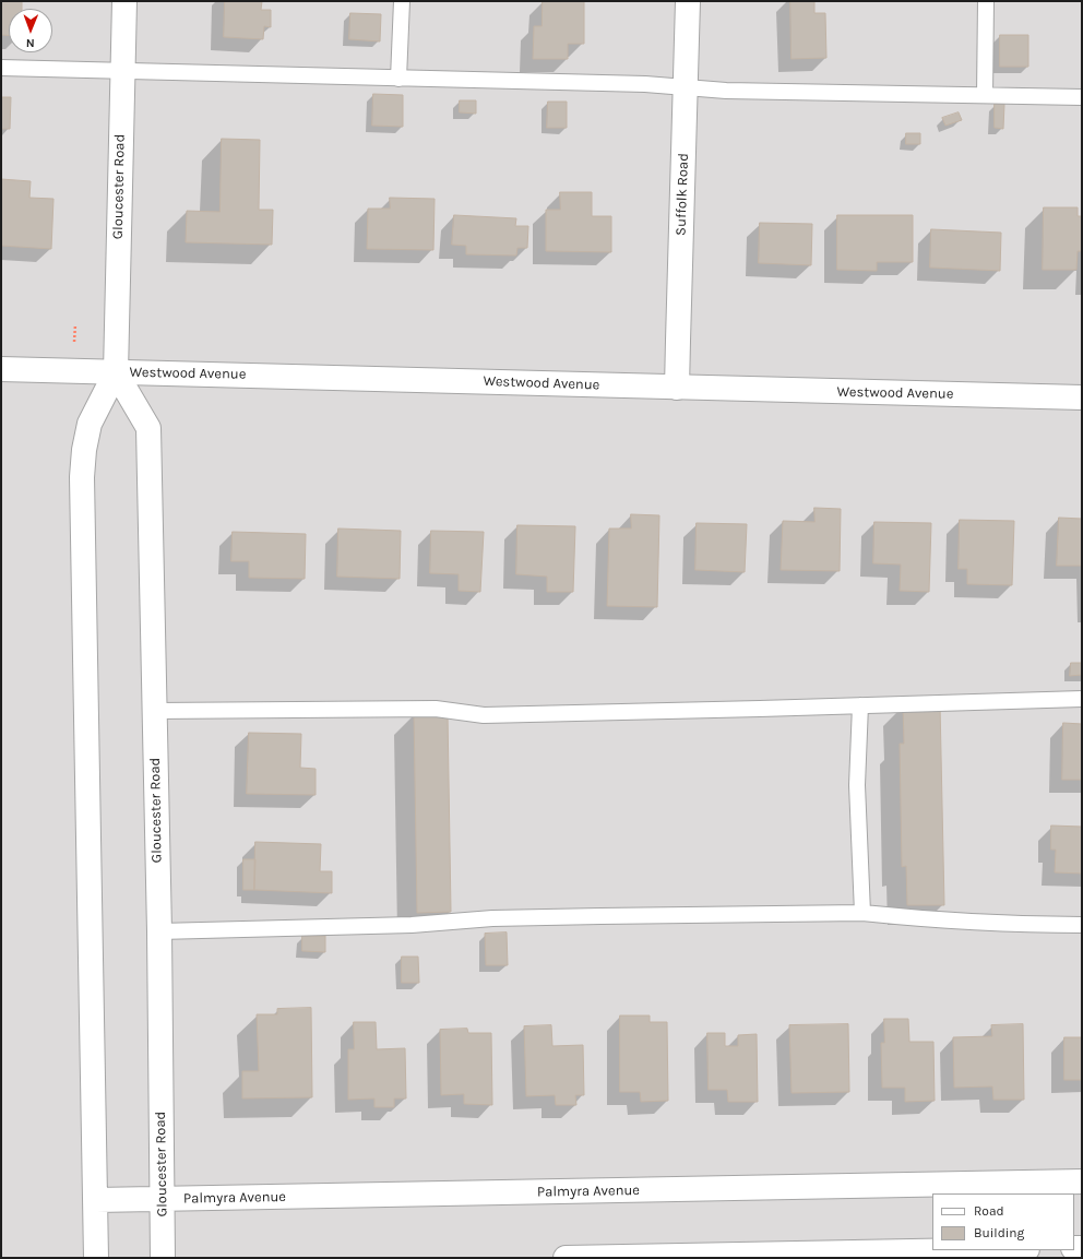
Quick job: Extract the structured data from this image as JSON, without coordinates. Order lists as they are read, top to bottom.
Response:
{
  "streets": {
    "street": [
      "Gloucester Road",
      "Suffolk Road",
      "Westwood Avenue",
      "Palmyra Avenue"
    ]
  },
  "crossings": [
    ["Gloucester Road", "Westwood Avenue"],
    ["Gloucester Road", "Palmyra Avenue"],
    ["Suffolk Road", "Westwood Avenue"]
  ],
  "legend": ["Road", "Building"],
  "north": "bottom"
}
